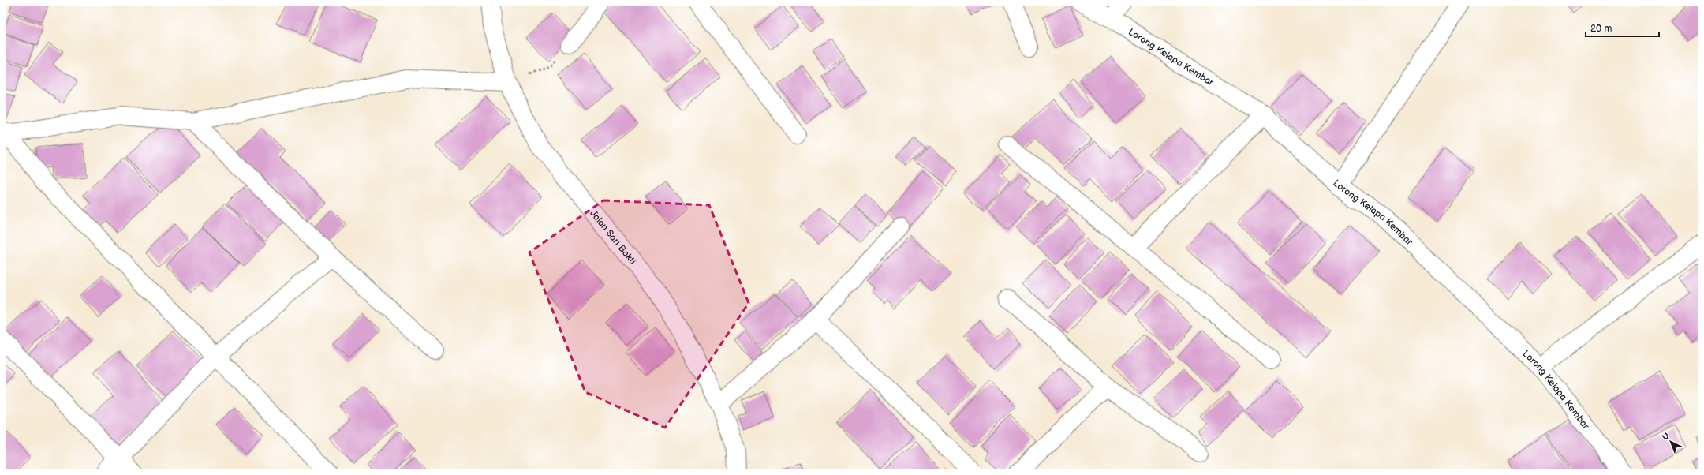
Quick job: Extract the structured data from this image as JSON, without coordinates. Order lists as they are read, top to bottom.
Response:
{
  "streets": {
    "street": ["Lorong Kelapa Kembar", "Jalan Sari Bakti"]
  },
  "scale_bar": "20 m",
  "north": "top left"
}
